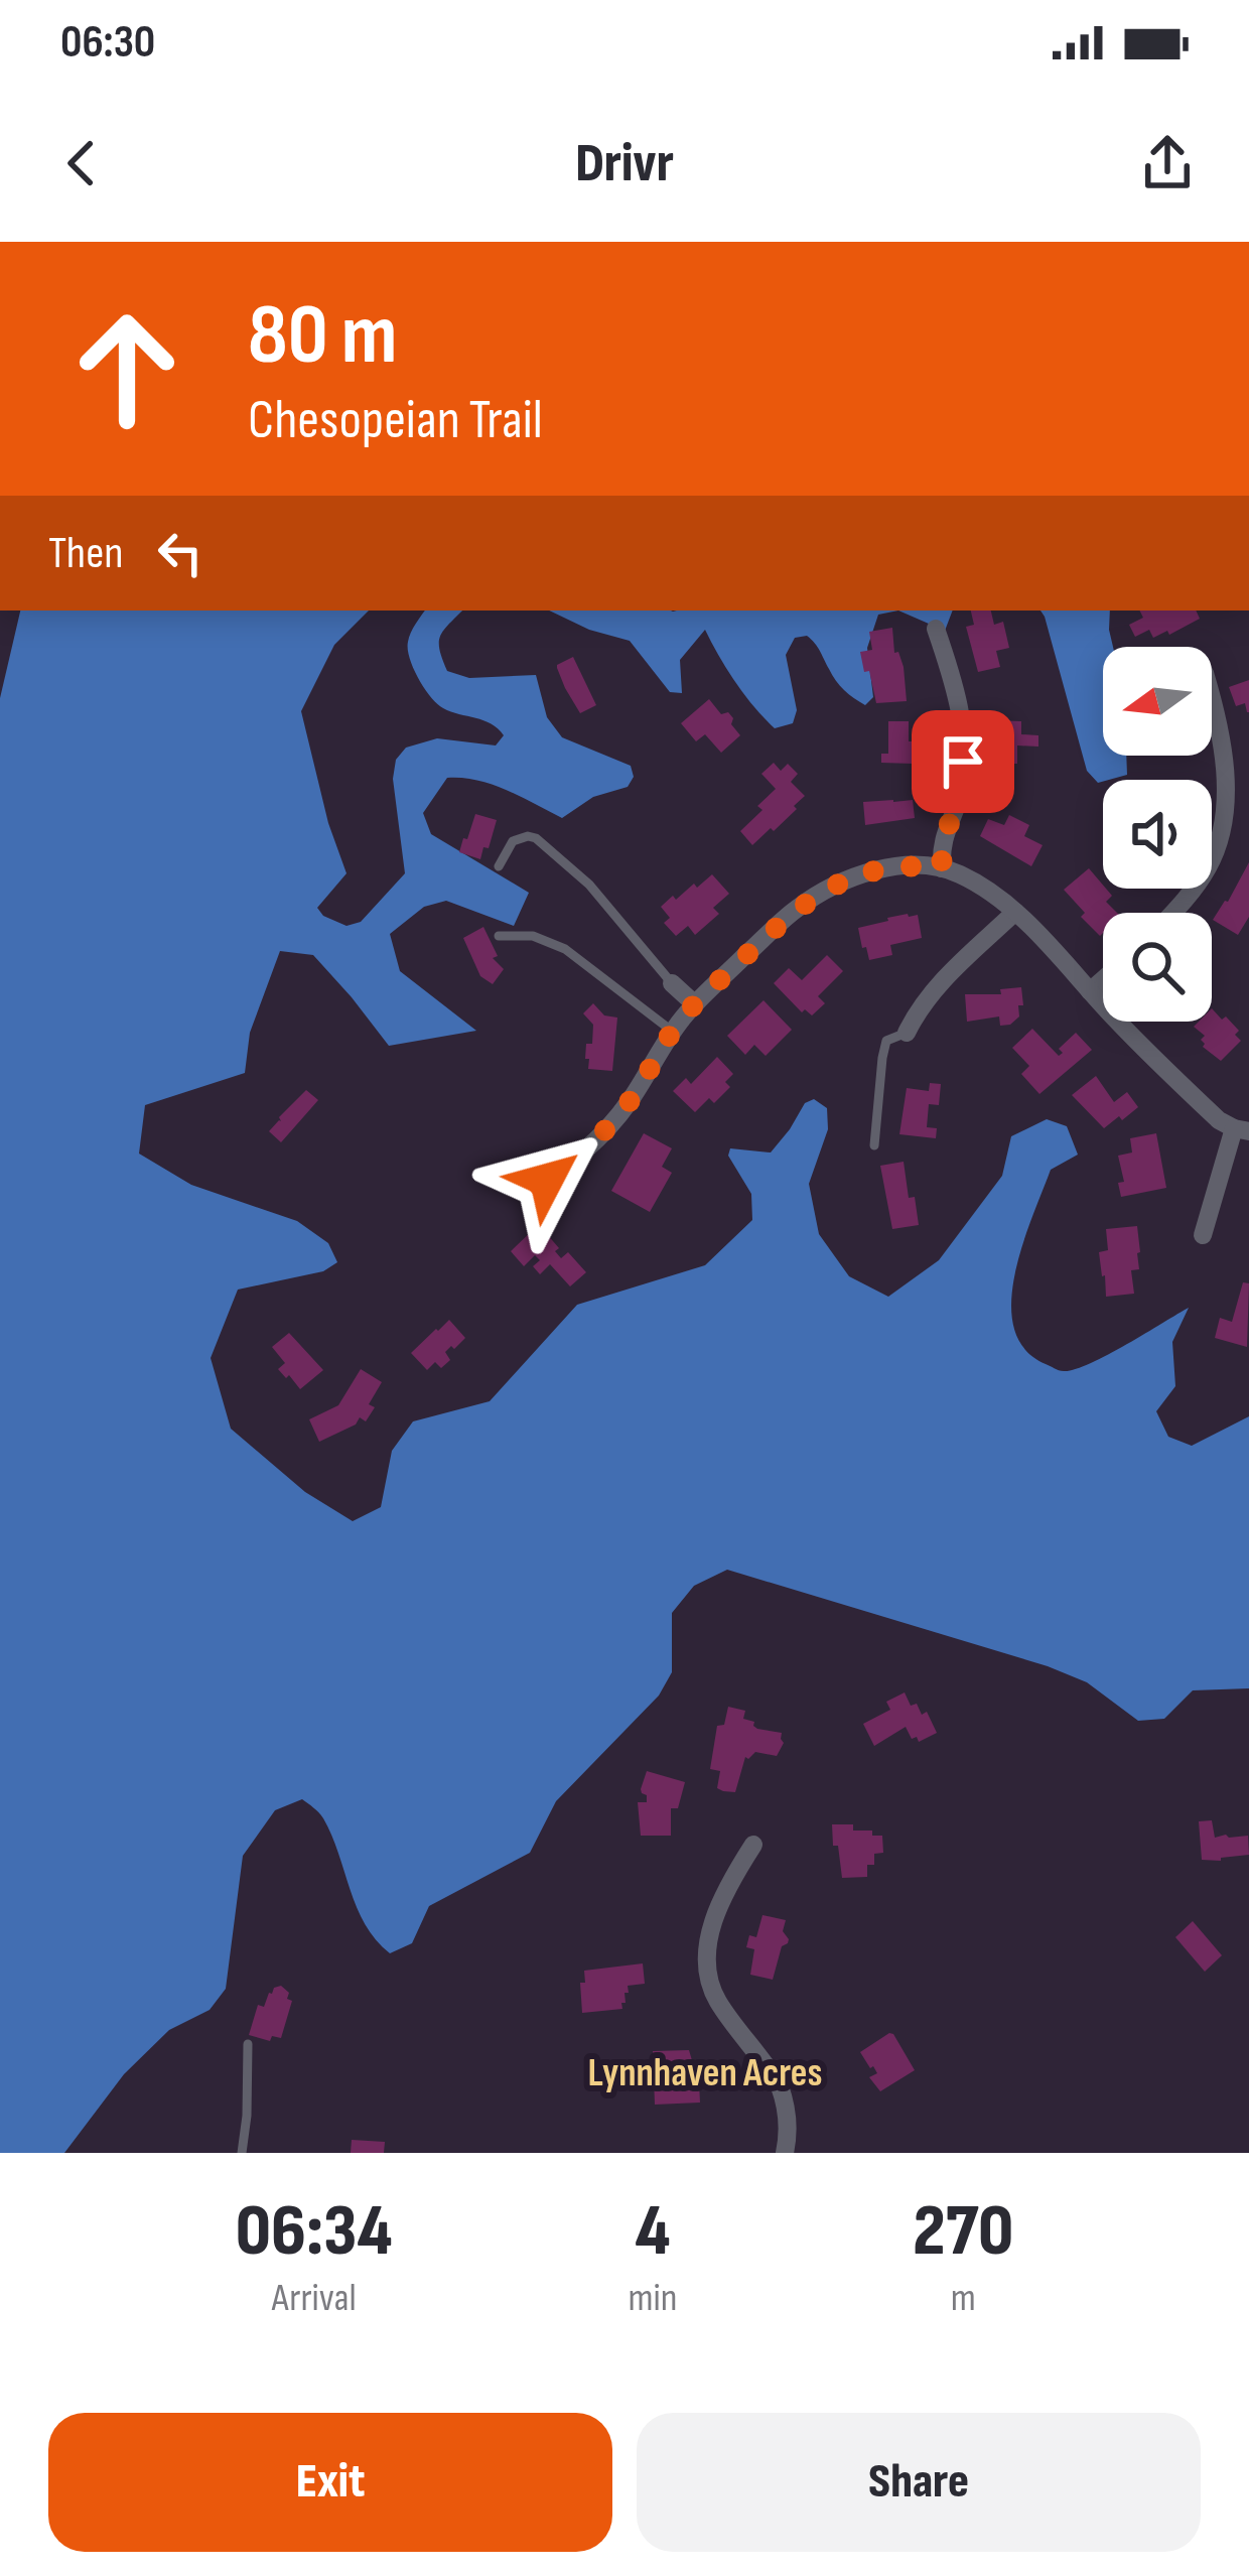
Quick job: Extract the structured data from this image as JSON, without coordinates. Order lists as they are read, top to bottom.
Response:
{
  "districts": ["Lynnhaven Acres"],
  "north": "left",
  "page": {
    "status": "06:30",
    "header": "Drivr",
    "turn": ["80 m", "Chesopeian Trail"],
    "then": "Then",
    "eta": [
      "06:34",
      "Arrival",
      "4",
      "min",
      "270",
      "m"
    ],
    "buttons": ["Exit", "Share"]
  }
}
